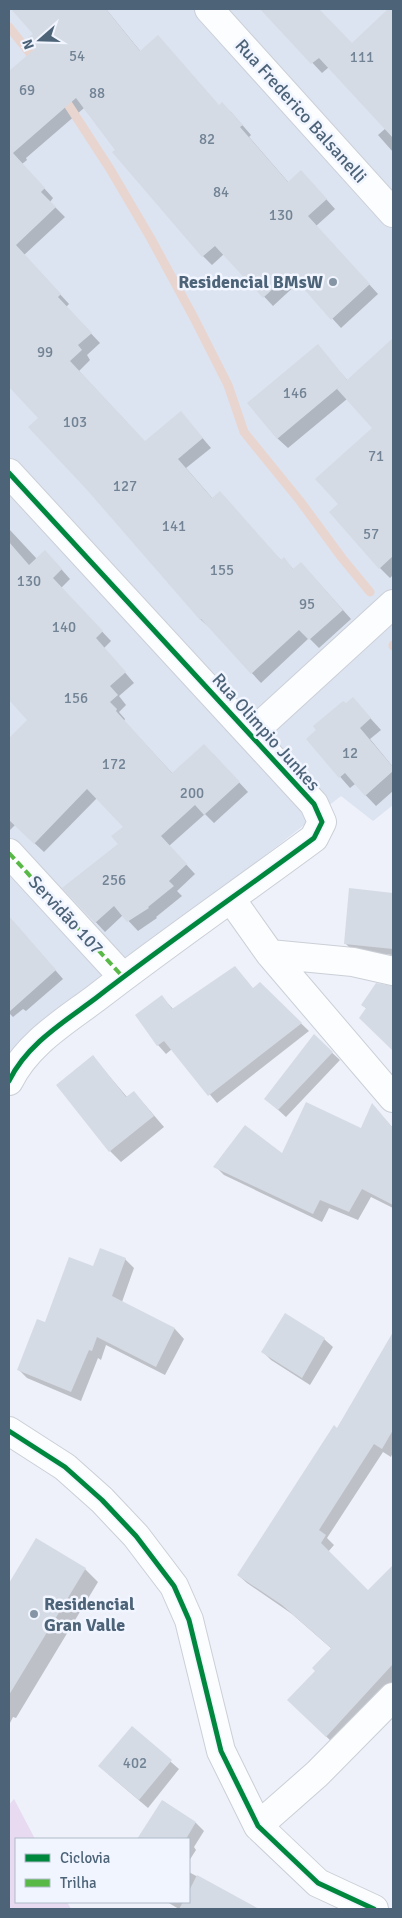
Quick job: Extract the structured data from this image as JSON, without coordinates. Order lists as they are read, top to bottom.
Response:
{
  "streets": {
    "street": ["Rua Frederico Balsanelli", "Rua Olimpio Junkes", "Servidão 107"]
  },
  "crossings": [
    ["Rua Olimpio Junkes", "Servidão 107"]
  ],
  "places": ["Residencial BMsW", "Residencial Gran Valle"],
  "house_numbers": [
    "54",
    "111",
    "69",
    "88",
    "82",
    "84",
    "130",
    "99",
    "146",
    "103",
    "71",
    "127",
    "141",
    "57",
    "155",
    "130",
    "95",
    "140",
    "156",
    "12",
    "172",
    "200",
    "256",
    "402"
  ],
  "legend": ["Ciclovia", "Trilha"],
  "north": "left"
}
